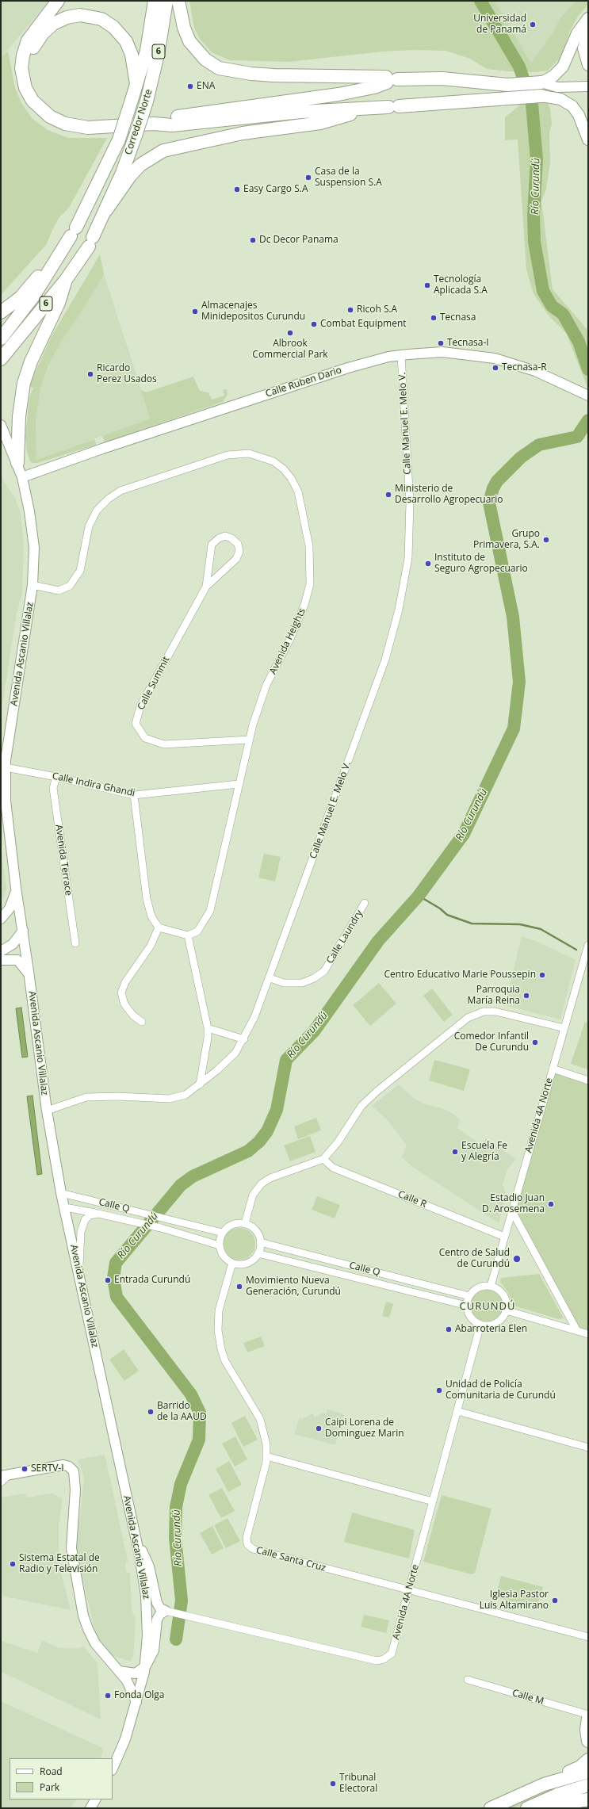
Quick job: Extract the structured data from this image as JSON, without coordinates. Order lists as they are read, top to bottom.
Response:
{
  "streets": {
    "highway": ["6", "Corredor Norte"],
    "main road": ["Calle Ruben Dario", "Avenida Ascanio Villalaz"],
    "street": [
      "Calle Manuel E. Melo V.",
      "Avenida Heights",
      "Calle Summit",
      "Calle Indira Ghandi",
      "Avenida Terrace",
      "Calle Laundry",
      "Avenida 4A Norte",
      "Calle R",
      "Calle Q",
      "Calle Santa Cruz",
      "Calle M"
    ]
  },
  "crossings": [
    ["Calle Ruben Dario", "Calle Manuel E. Melo V."],
    ["Calle Ruben Dario", "Avenida Ascanio Villalaz"],
    ["Calle Manuel E. Melo V.", "Avenida Ascanio Villalaz"],
    ["Calle Manuel E. Melo V.", "Calle Laundry"],
    ["Avenida Heights", "Avenida Ascanio Villalaz"],
    ["Avenida Heights", "Calle Summit"],
    ["Avenida Heights", "Calle Indira Ghandi"],
    ["Avenida Ascanio Villalaz", "Calle Indira Ghandi"],
    ["Avenida Ascanio Villalaz", "Calle Q"],
    ["Calle Indira Ghandi", "Avenida Terrace"],
    ["Avenida 4A Norte", "Calle R"],
    ["Avenida 4A Norte", "Calle Q"],
    ["Avenida 4A Norte", "Calle Santa Cruz"],
    ["Calle Q", "Calle Santa Cruz"]
  ],
  "districts": ["CURUNDÚ"],
  "water": ["Río Curundú"],
  "places": [
    "Universidad de Panamá",
    "ENA",
    "Casa de la Suspension S.A",
    "Easy Cargo S.A",
    "Dc Decor Panama",
    "Tecnología Aplicada S.A",
    "Ricoh S.A",
    "Almacenajes Minidepositos Curundu",
    "Tecnasa",
    "Combat Equipment",
    "Albrook Commercial Park",
    "Tecnasa-I",
    "Tecnasa-R",
    "Ricardo Perez Usados",
    "Ministerio de Desarrollo Agropecuario",
    "Grupo Primavera, S.A.",
    "Instituto de Seguro Agropecuario",
    "Centro Educativo Marie Poussepin",
    "Parroquia María Reina",
    "Comedor Infantil De Curundu",
    "Escuela Fe y Alegría",
    "Estadio Juan D. Arosemena",
    "Centro de Salud de Curundú",
    "Entrada Curundú",
    "Movimiento Nueva Generación, Curundú",
    "Abarroteria Elen",
    "Unidad de Policía Comunitaria de Curundú",
    "Barrido de la AAUD",
    "Caipi Lorena de Dominguez Marin",
    "SERTV-I",
    "Sistema Estatal de Radio y Televisión",
    "Iglesia Pastor Luis Altamirano",
    "Fonda Olga",
    "Tribunal Electoral"
  ],
  "legend": ["Road", "Park"]
}
